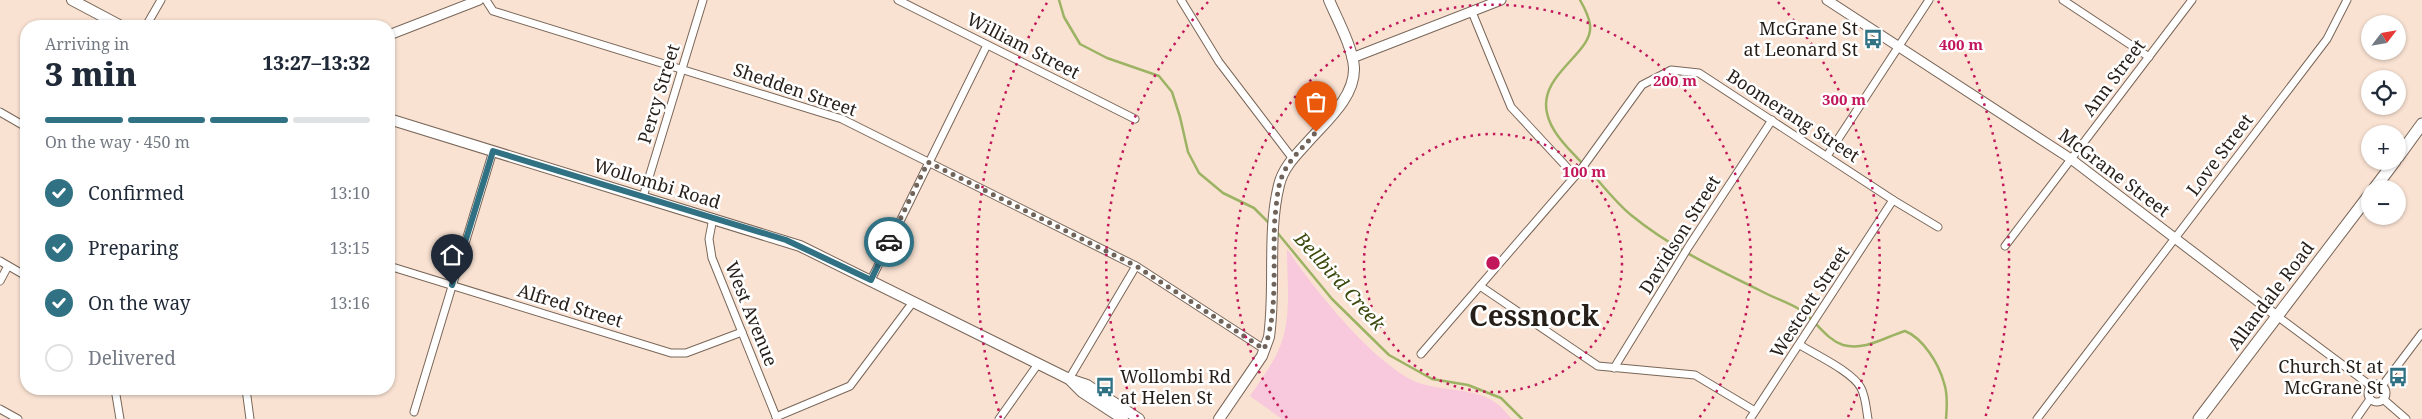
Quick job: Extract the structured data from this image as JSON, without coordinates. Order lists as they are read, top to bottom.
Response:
{
  "streets": {
    "main road": ["Wollombi Road", "Allandale Road"],
    "street": [
      "William Street",
      "Ann Street",
      "Shedden Street",
      "Percy Street",
      "Boomerang Street",
      "Love Street",
      "McGrane Street",
      "Davidson Street",
      "Westcott Street",
      "Alfred Street",
      "West Avenue"
    ]
  },
  "crossings": [
    ["Ann Street", "McGrane Street"],
    ["Shedden Street", "Percy Street"],
    ["Percy Street", "Wollombi Road"],
    ["Boomerang Street", "Davidson Street"],
    ["Boomerang Street", "Westcott Street"],
    ["Love Street", "McGrane Street"],
    ["McGrane Street", "Allandale Road"],
    ["Wollombi Road", "West Avenue"],
    ["Alfred Street", "West Avenue"]
  ],
  "districts": ["Cessnock"],
  "water": ["Bellbird Creek"],
  "places": {
    "bus stop": ["McGrane St at Leonard St", "Church St at McGrane St", "Wollombi Rd at Helen St"]
  },
  "north": "top right",
  "page": {
    "map_buttons": ["+", "−"],
    "heading": ["3 min", "Arriving in", "13:27–13:32"],
    "bar": "On the way · 450 m",
    "list": [
      ["Confirmed", "13:10"],
      ["Preparing", "13:15"],
      ["On the way", "13:16"],
      "Delivered"
    ]
  },
  "rings": [
    "400 m",
    "200 m",
    "300 m",
    "100 m"
  ]
}
